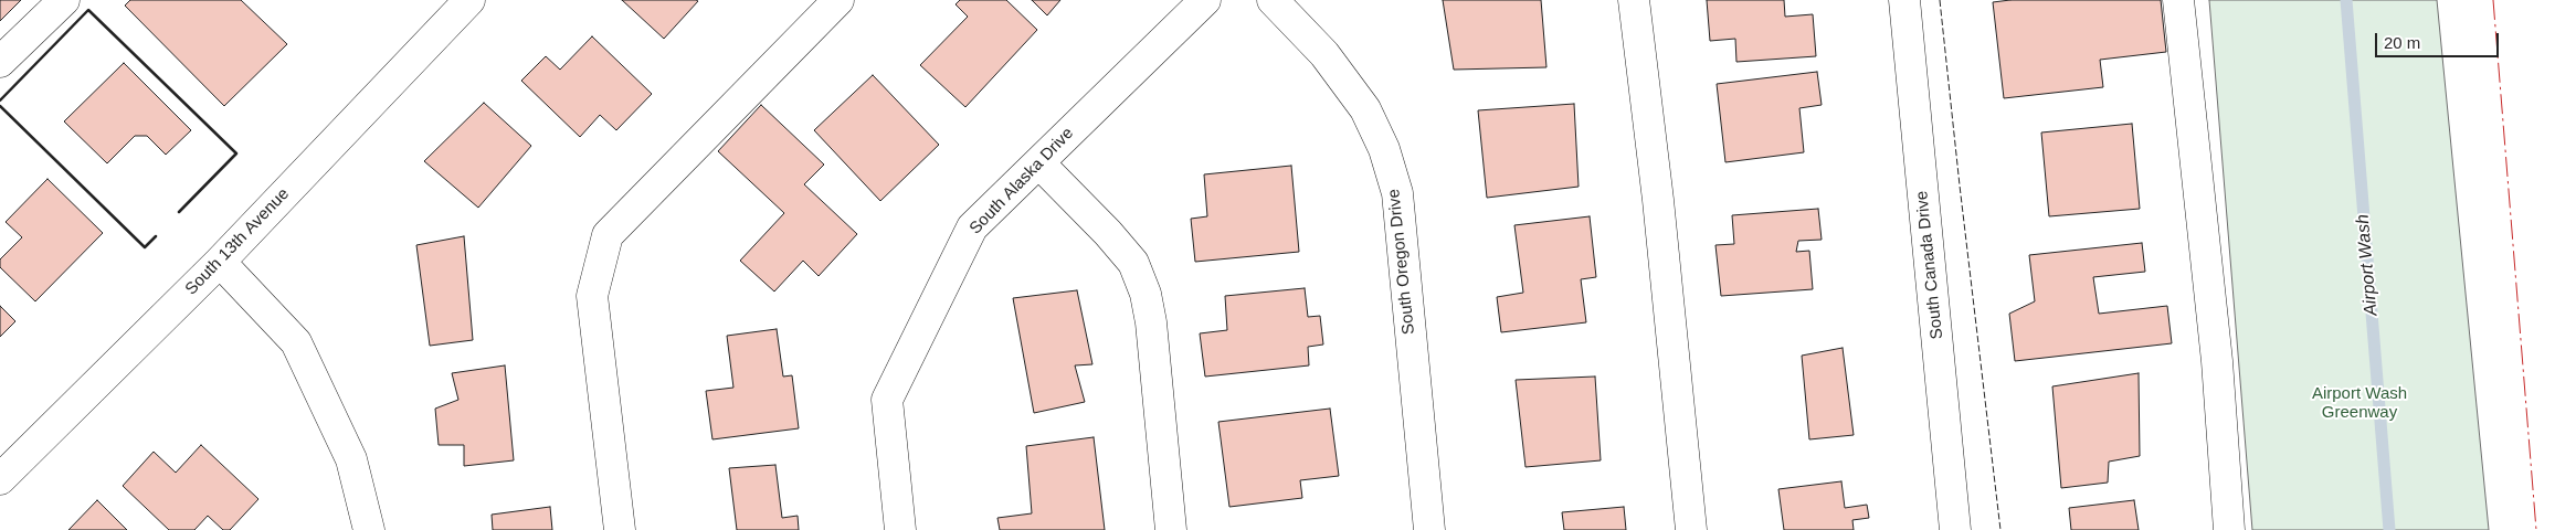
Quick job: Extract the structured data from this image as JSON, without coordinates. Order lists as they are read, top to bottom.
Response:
{
  "streets": {
    "street": [
      "South Alaska Drive",
      "South 13th Avenue",
      "South Oregon Drive",
      "South Canada Drive"
    ]
  },
  "water": ["Airport Wash"],
  "parks": ["Airport Wash Greenway"],
  "scale_bar": "20 m"
}
